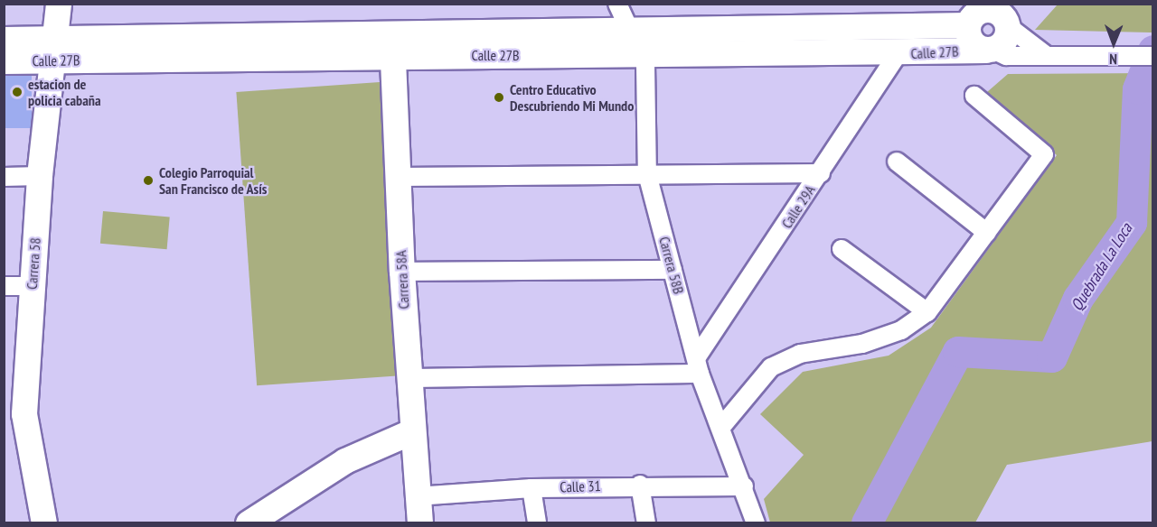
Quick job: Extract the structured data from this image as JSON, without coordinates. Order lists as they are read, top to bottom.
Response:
{
  "streets": {
    "main road": ["Calle 27B", "Carrera 58", "Carrera 58A"],
    "street": ["Calle 29A", "Carrera 58B", "Calle 31"]
  },
  "crossings": [
    ["Calle 27B", "Calle 29A"],
    ["Calle 27B", "Carrera 58"],
    ["Calle 27B", "Carrera 58B"],
    ["Calle 27B", "Carrera 58A"],
    ["Calle 29A", "Carrera 58B"],
    ["Carrera 58B", "Calle 31"],
    ["Carrera 58A", "Calle 31"]
  ],
  "water": ["Quebrada La Loca"],
  "places": ["estacion de policia cabaña", "Centro Educativo Descubriendo Mi Mundo", "Colegio Parroquial San Francisco de Asís"],
  "north": "bottom"
}
